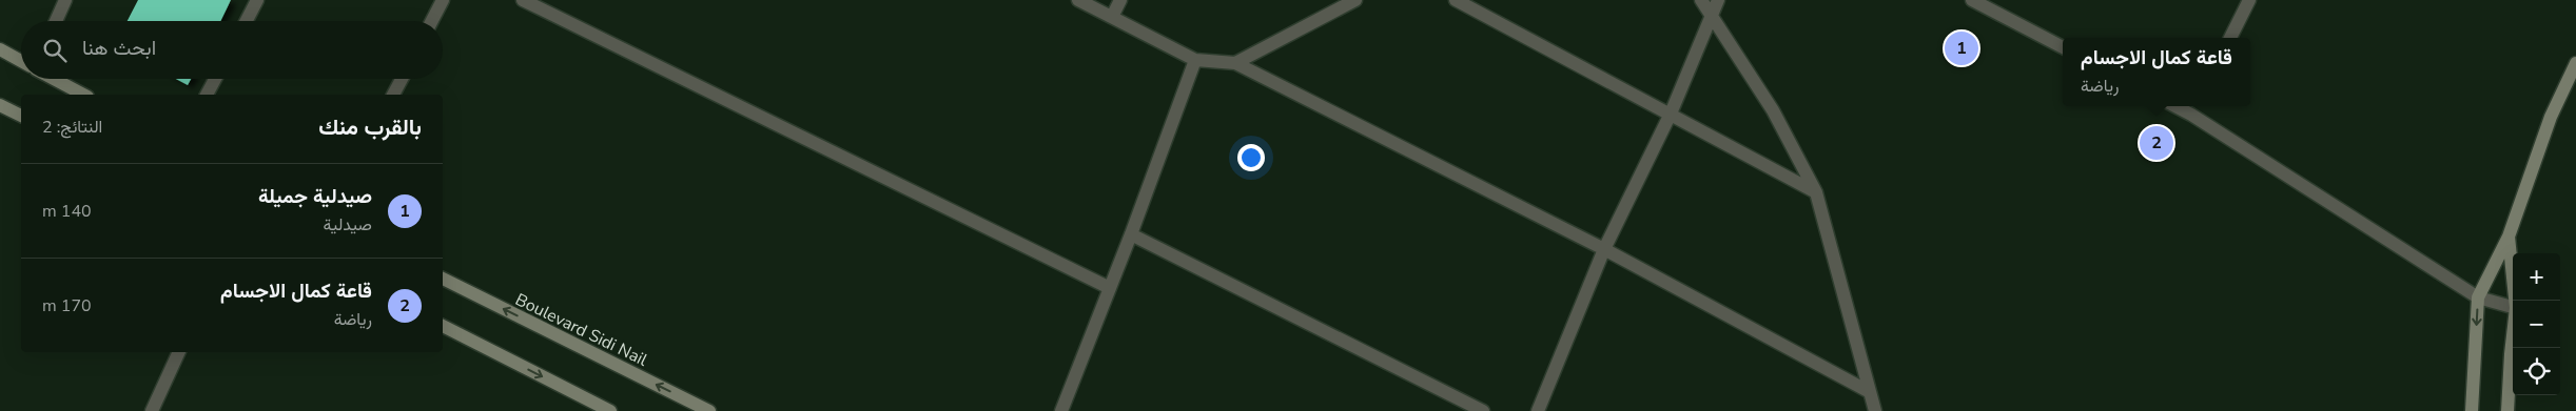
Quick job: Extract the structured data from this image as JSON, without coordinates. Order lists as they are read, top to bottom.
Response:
{
  "streets": {
    "main road": ["Boulevard Sidi Nail"]
  },
  "page": {
    "search": "ابحث هنا",
    "pins": ["1", "2"],
    "popup": ["قاعة كمال الاجسام", "رياضة"],
    "heading": ["بالقرب منك", "النتائج: 2"],
    "list": [
      {
        "mark": "1",
        "name": "صيدلية جميلة",
        "note": "صيدلية",
        "value": "140 m"
      },
      {
        "mark": "2",
        "name": "قاعة كمال الاجسام",
        "note": "رياضة",
        "value": "170 m"
      }
    ],
    "map_buttons": ["+", "−"]
  }
}
